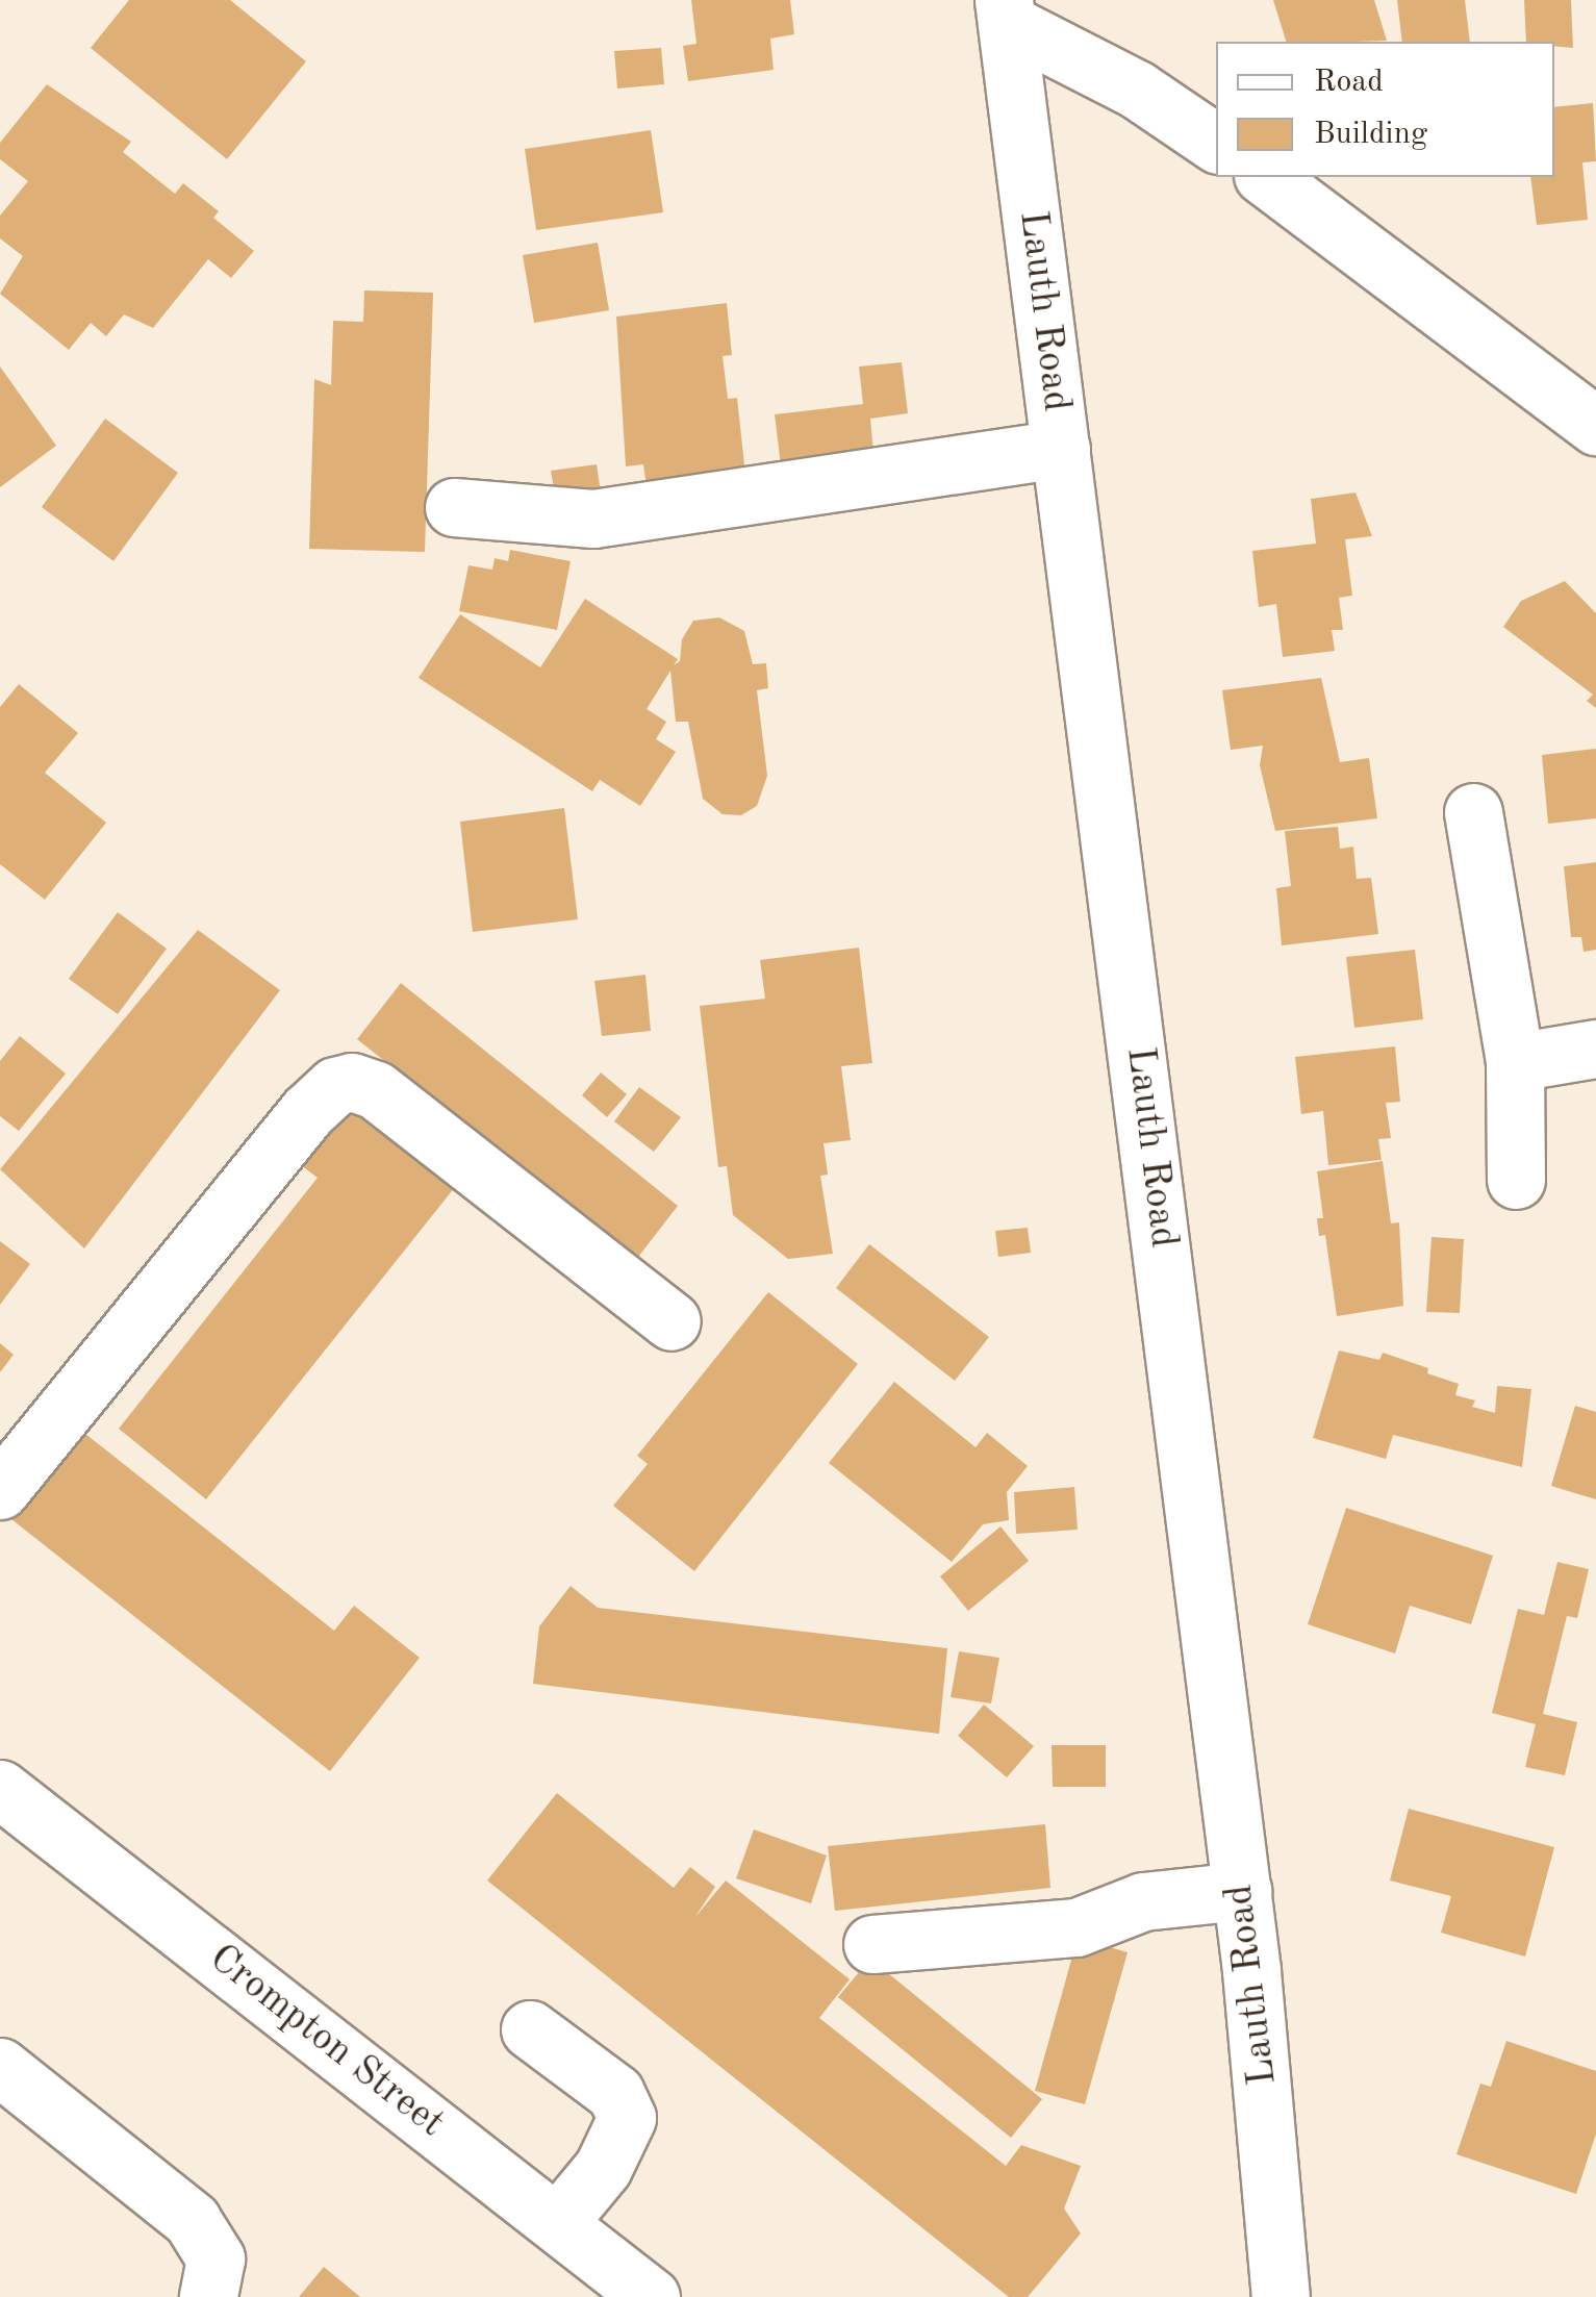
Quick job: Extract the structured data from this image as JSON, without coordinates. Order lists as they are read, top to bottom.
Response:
{
  "streets": {
    "street": ["Lauth Road", "Crompton Street"]
  },
  "legend": ["Road", "Building"]
}
